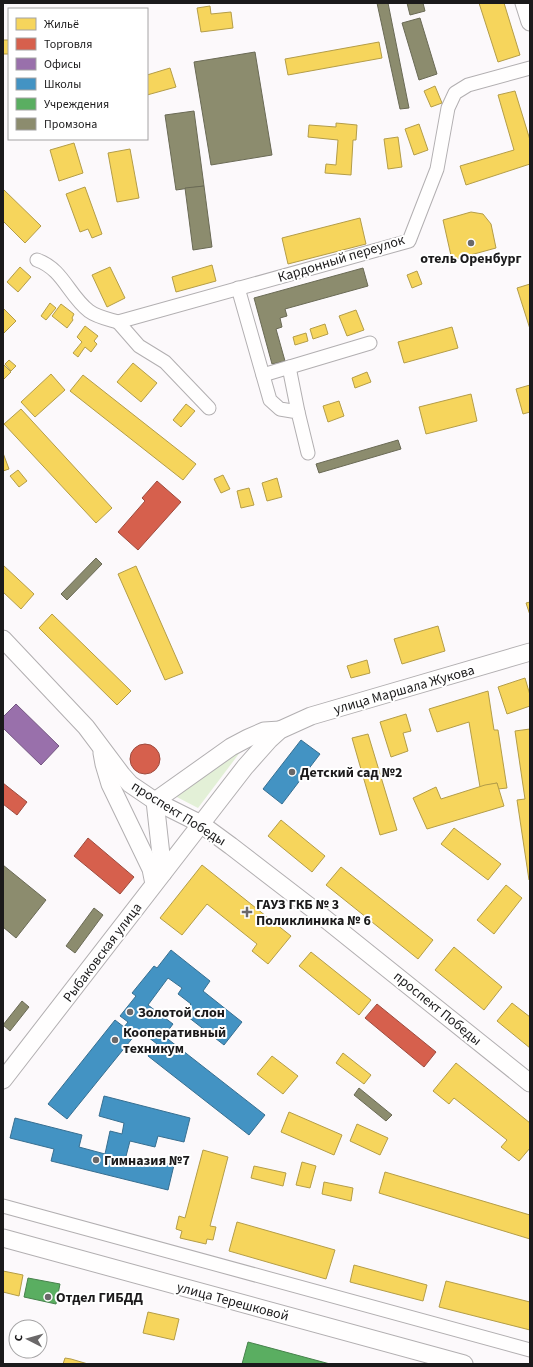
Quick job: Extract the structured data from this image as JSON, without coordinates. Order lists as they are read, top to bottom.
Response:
{
  "streets": {
    "main road": [
      "улица Маршала Жукова",
      "проспект Победы",
      "Рыбаковская улица",
      "улица Терешковой"
    ],
    "street": ["Кардонный переулок"]
  },
  "crossings": [
    ["улица Маршала Жукова", "проспект Победы"],
    ["улица Маршала Жукова", "Рыбаковская улица"],
    ["проспект Победы", "Рыбаковская улица"]
  ],
  "places": {
    "other": [
      "отель Оренбург",
      "Детский сад №2",
      "Золотой слон",
      "Кооперативный техникум",
      "Гимназия №7",
      "Отдел ГИБДД"
    ],
    "health": ["ГАУЗ ГКБ № 3 Поликлиника № 6"]
  },
  "legend": [
    "Жильё",
    "Торговля",
    "Офисы",
    "Школы",
    "Учреждения",
    "Промзона"
  ],
  "north": "left"
}
